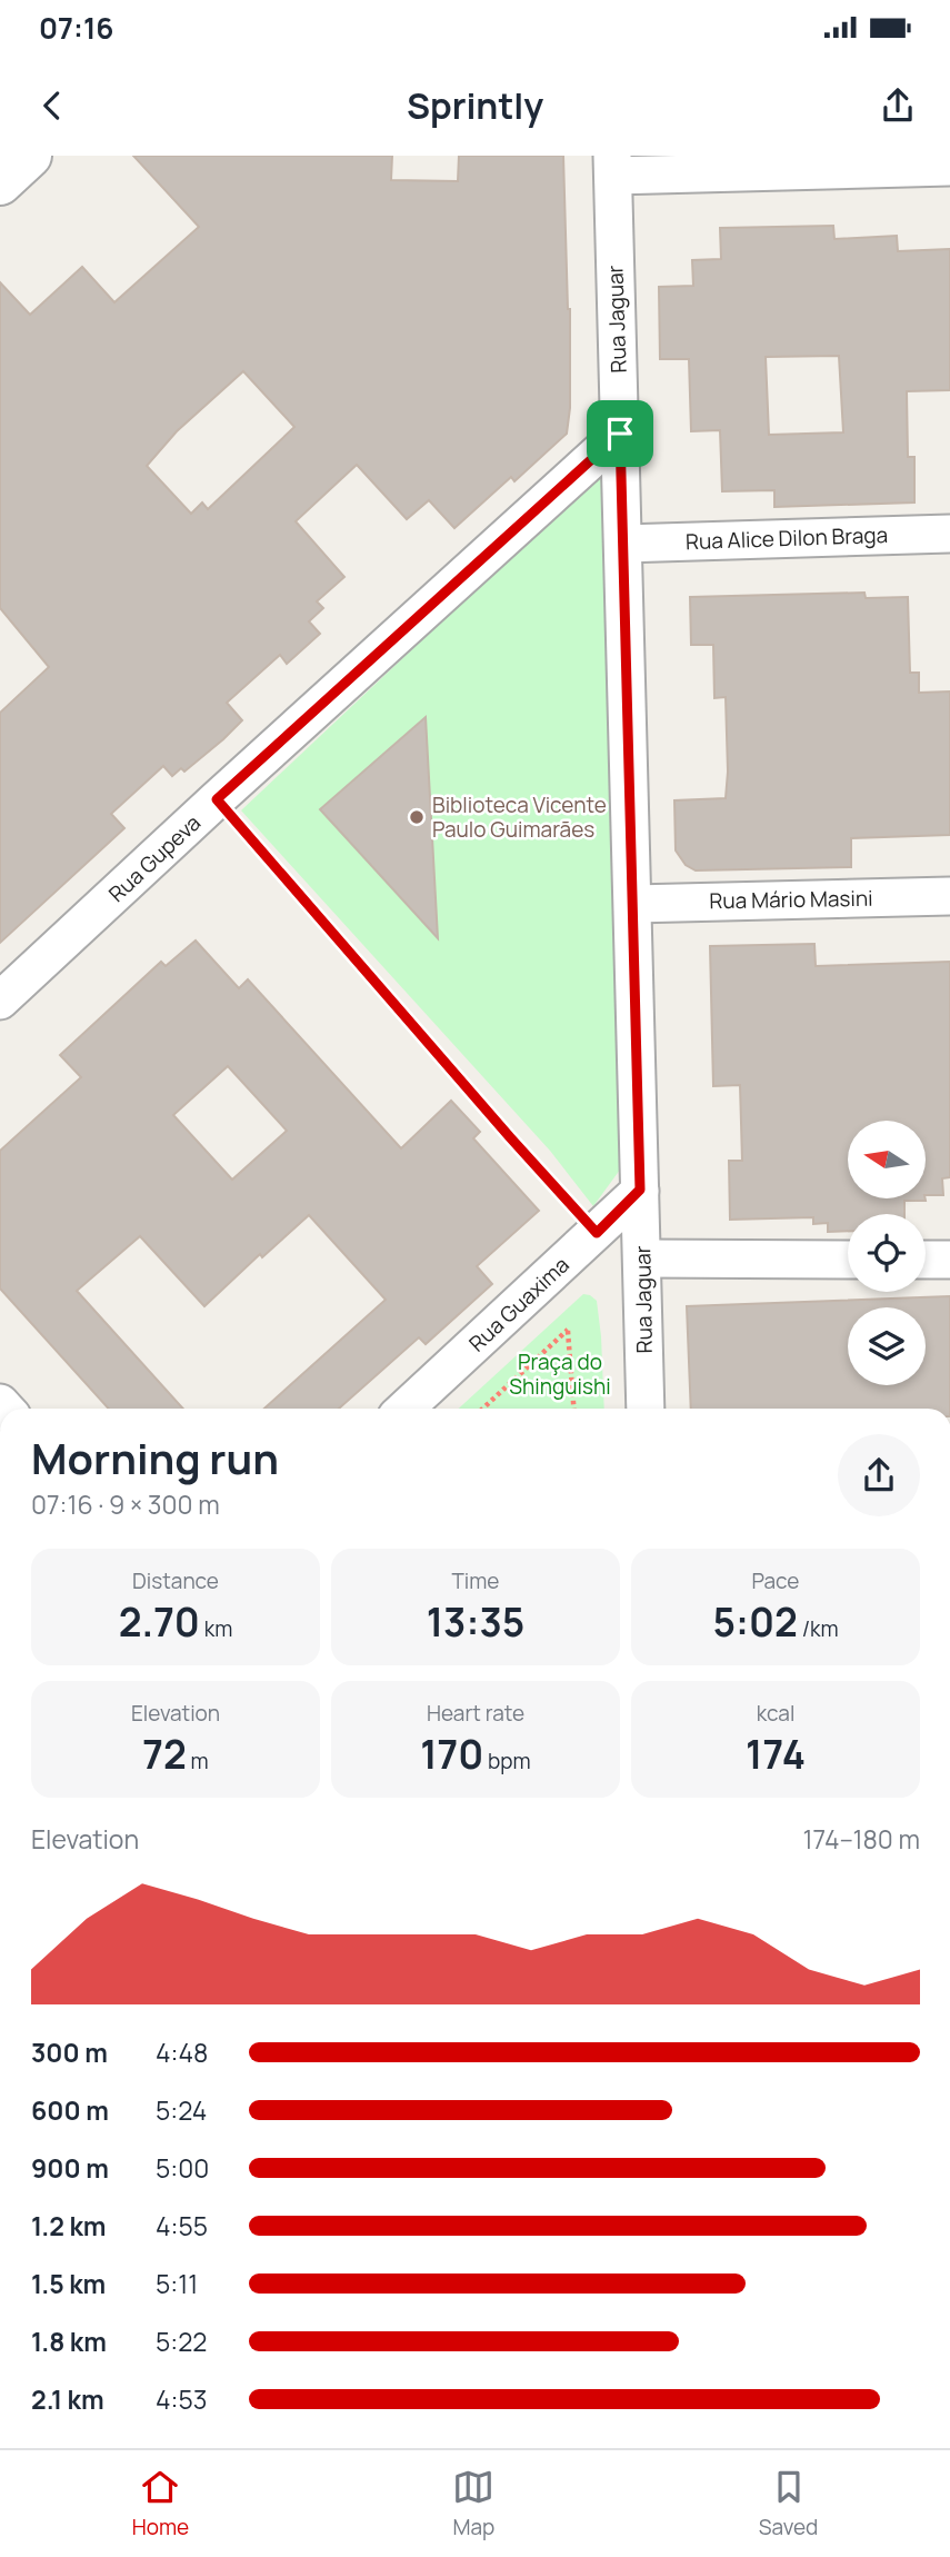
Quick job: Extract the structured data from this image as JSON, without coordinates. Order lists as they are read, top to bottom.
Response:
{
  "streets": {
    "street": [
      "Rua Jaguar",
      "Rua Alice Dilon Braga",
      "Rua Gupeva",
      "Rua Mário Masini",
      "Rua Guaxima"
    ]
  },
  "crossings": [
    ["Rua Jaguar", "Rua Alice Dilon Braga"],
    ["Rua Jaguar", "Rua Gupeva"],
    ["Rua Jaguar", "Rua Mário Masini"],
    ["Rua Jaguar", "Rua Guaxima"]
  ],
  "parks": ["Praça do Shinguishi"],
  "places": ["Biblioteca Vicente Paulo Guimarães"],
  "north": "left",
  "page": {
    "status": "07:16",
    "header": "Sprintly",
    "heading": ["Morning run", "07:16 · 9 × 300 m"],
    "stats": [
      ["Distance", "2.70 km"],
      ["Time", "13:35"],
      ["Pace", "5:02 /km"],
      ["Elevation", "72 m"],
      ["Heart rate", "170 bpm"],
      ["kcal", "174"]
    ],
    "chart": ["Elevation", "174–180 m"],
    "list": [
      {
        "name": "300 m",
        "note": "4:48"
      },
      {
        "name": "600 m",
        "note": "5:24"
      },
      {
        "name": "900 m",
        "note": "5:00"
      },
      {
        "name": "1.2 km",
        "note": "4:55"
      },
      {
        "name": "1.5 km",
        "note": "5:11"
      },
      {
        "name": "1.8 km",
        "note": "5:22"
      },
      {
        "name": "2.1 km",
        "note": "4:53"
      }
    ],
    "tabs": ["Home", "Map", "Saved"]
  }
}
